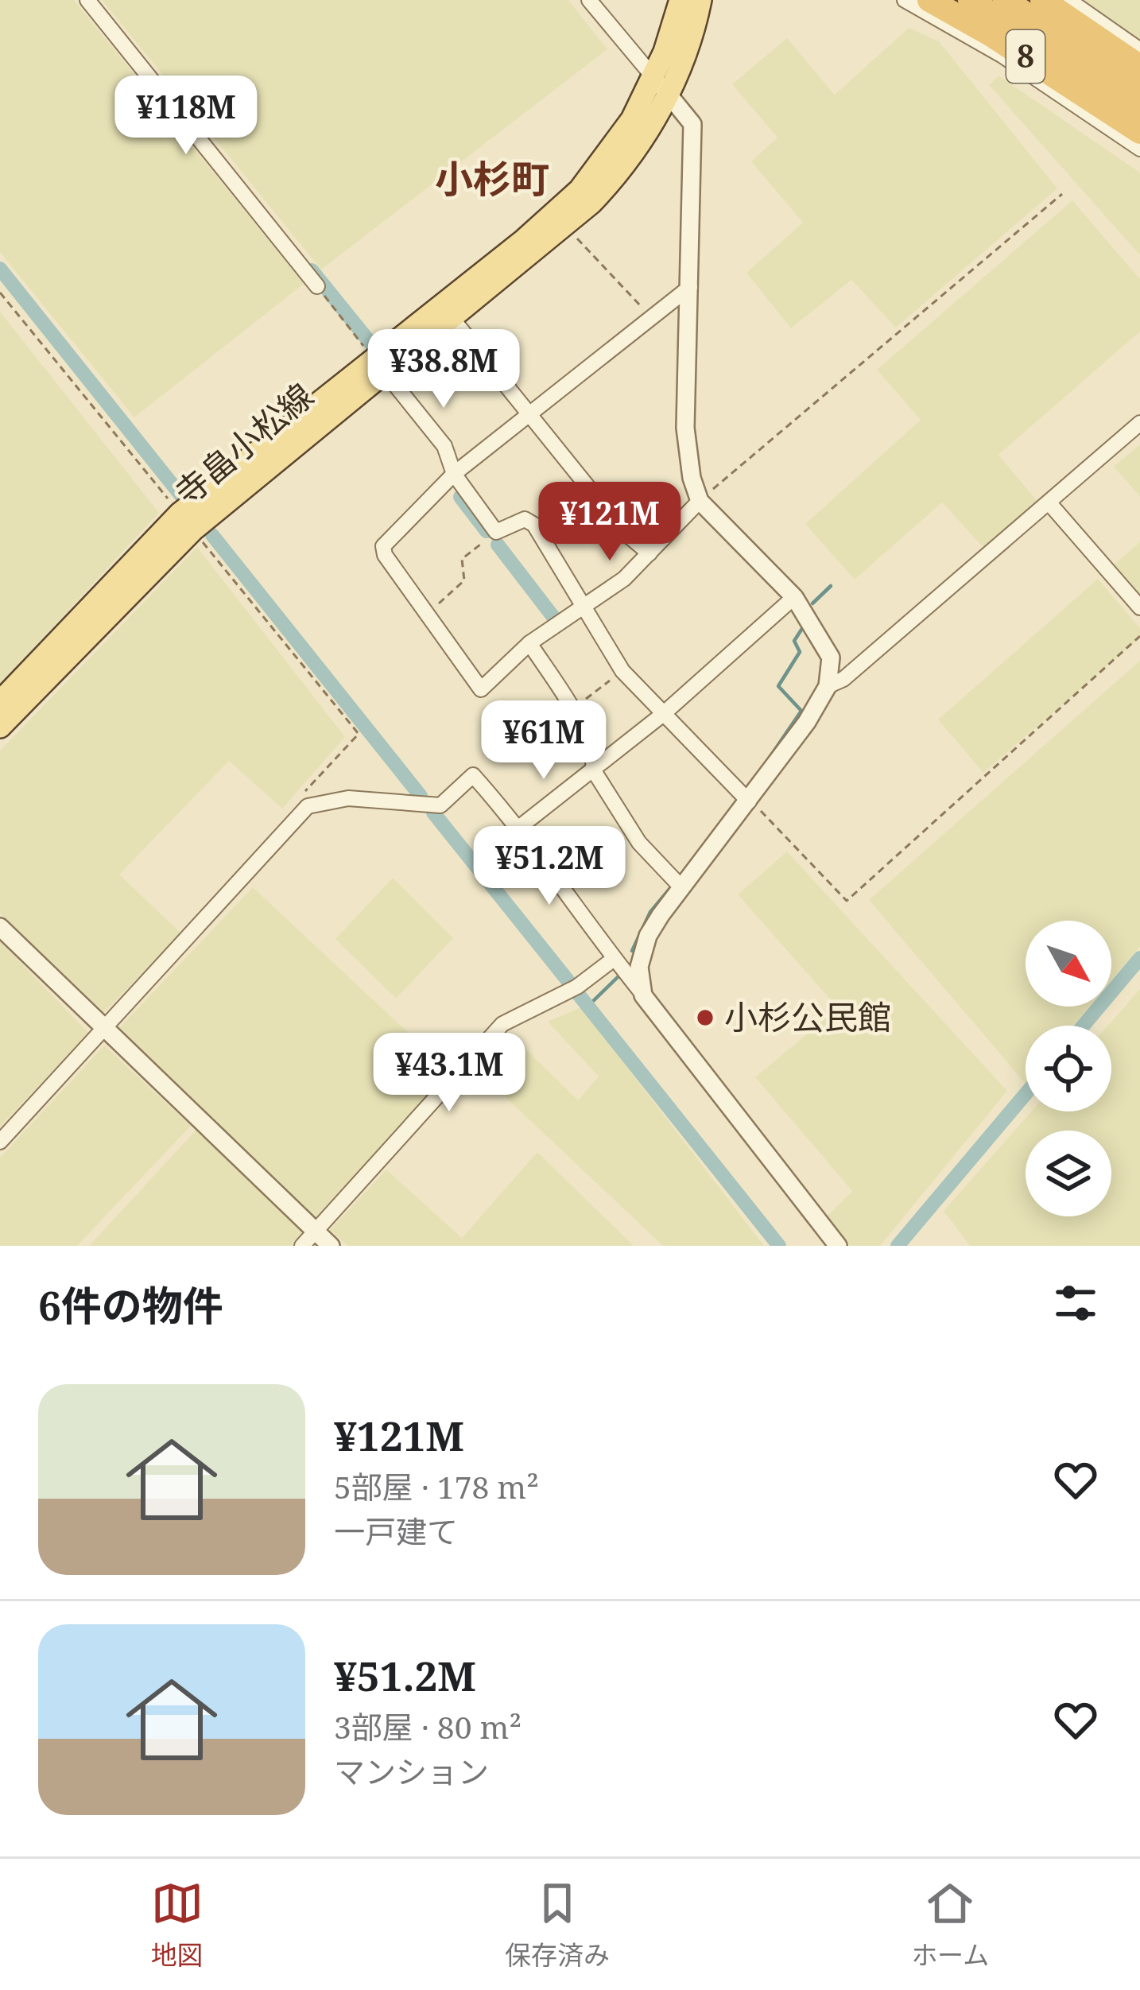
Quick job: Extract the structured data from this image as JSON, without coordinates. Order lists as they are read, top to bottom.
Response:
{
  "streets": {
    "highway": ["8"],
    "main road": ["寺畠小松線"]
  },
  "districts": ["小杉町"],
  "places": ["小杉公民館"],
  "north": "bottom right",
  "page": {
    "price": [
      "¥118M",
      "¥38.8M",
      "¥121M",
      "¥61M",
      "¥51.2M",
      "¥43.1M"
    ],
    "heading": "6件の物件",
    "list": [
      {
        "name": "¥121M",
        "note": "5部屋 · 178 m² · 一戸建て"
      },
      {
        "name": "¥51.2M",
        "note": "3部屋 · 80 m² · マンション"
      }
    ],
    "tabs": ["地図", "保存済み", "ホーム"]
  }
}
